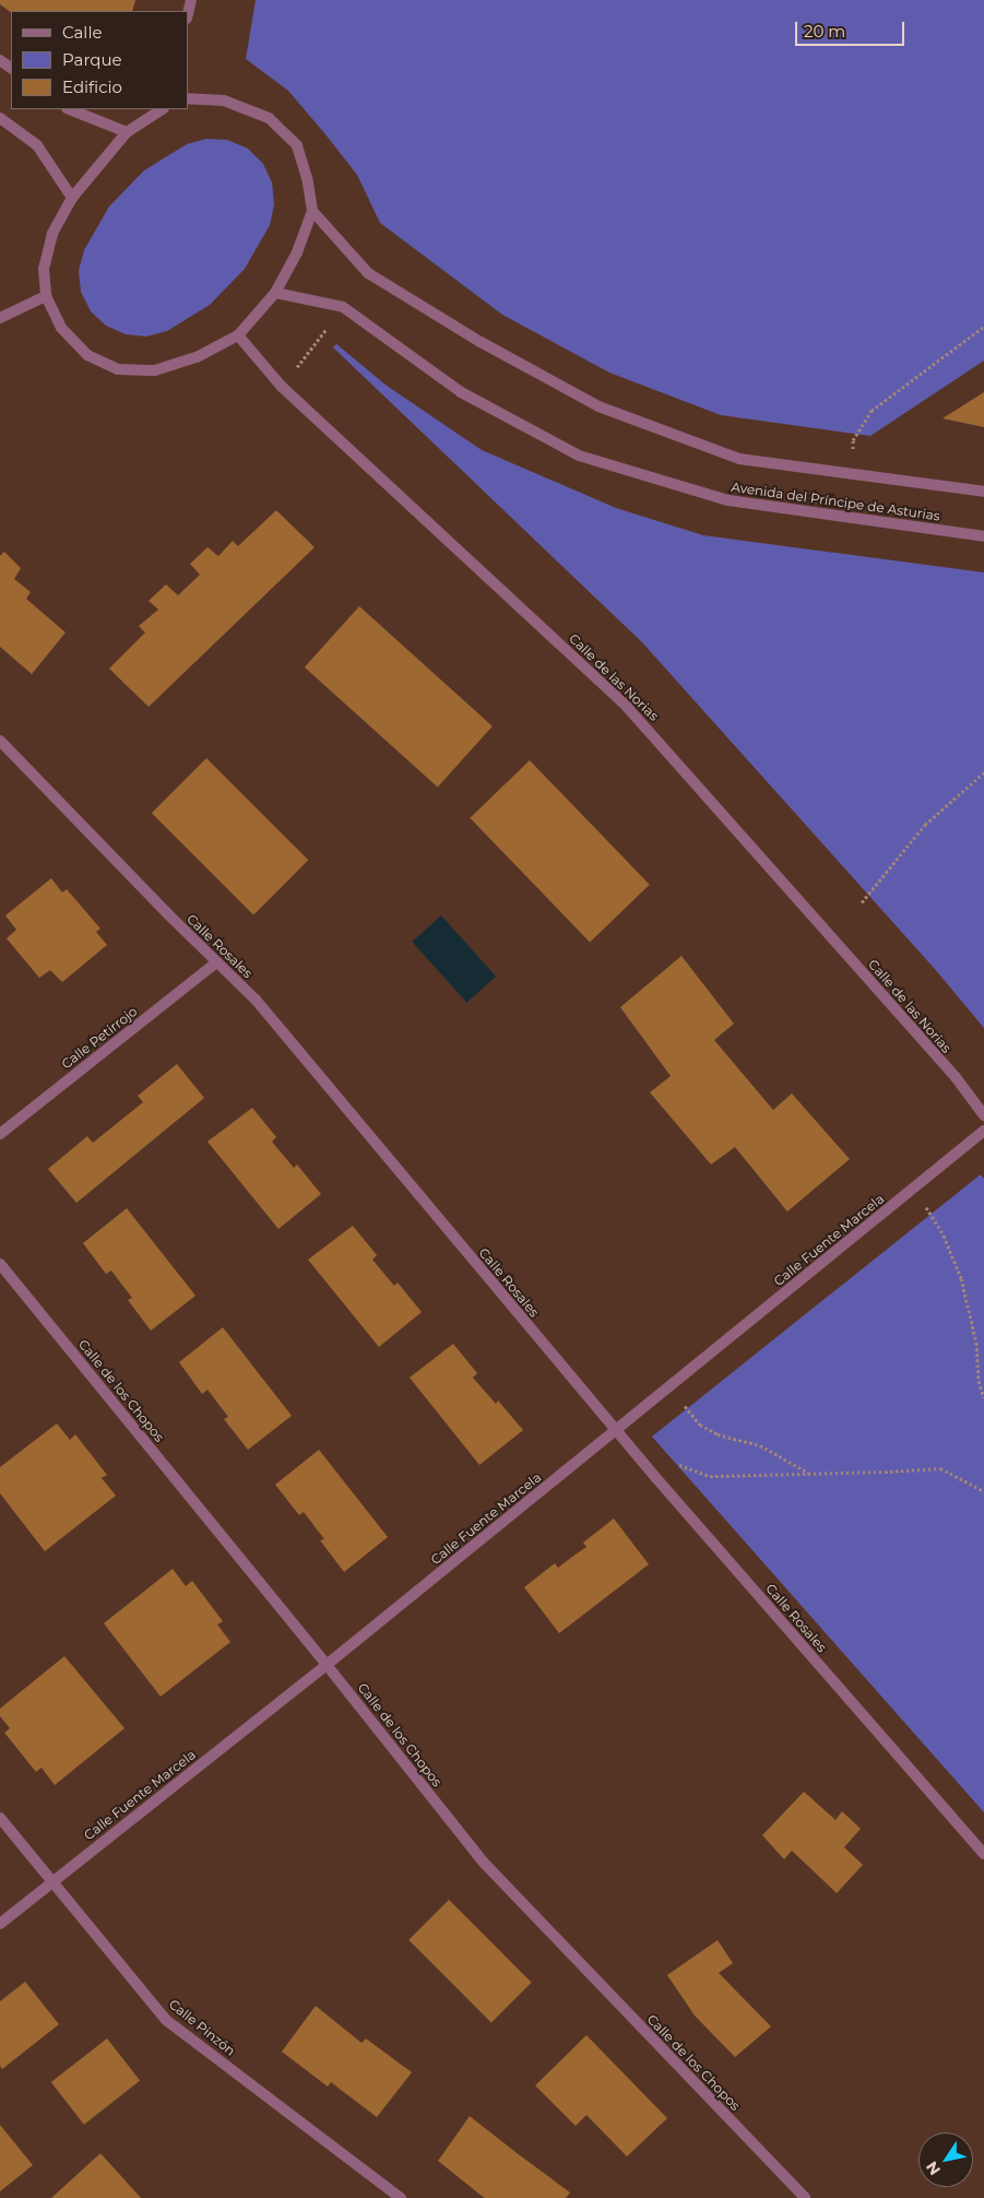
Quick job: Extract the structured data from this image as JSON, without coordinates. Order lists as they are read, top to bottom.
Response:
{
  "streets": {
    "street": [
      "Avenida del Príncipe de Asturias",
      "Calle de las Norias",
      "Calle Rosales",
      "Calle Petirrojo",
      "Calle Fuente Marcela",
      "Calle de los Chopos",
      "Calle Pinzón"
    ]
  },
  "crossings": [
    ["Calle Rosales", "Calle Petirrojo"],
    ["Calle Rosales", "Calle Fuente Marcela"],
    ["Calle Fuente Marcela", "Calle de los Chopos"],
    ["Calle Fuente Marcela", "Calle Pinzón"]
  ],
  "legend": ["Calle", "Parque", "Edificio"],
  "scale_bar": "20 m",
  "north": "bottom left"
}
